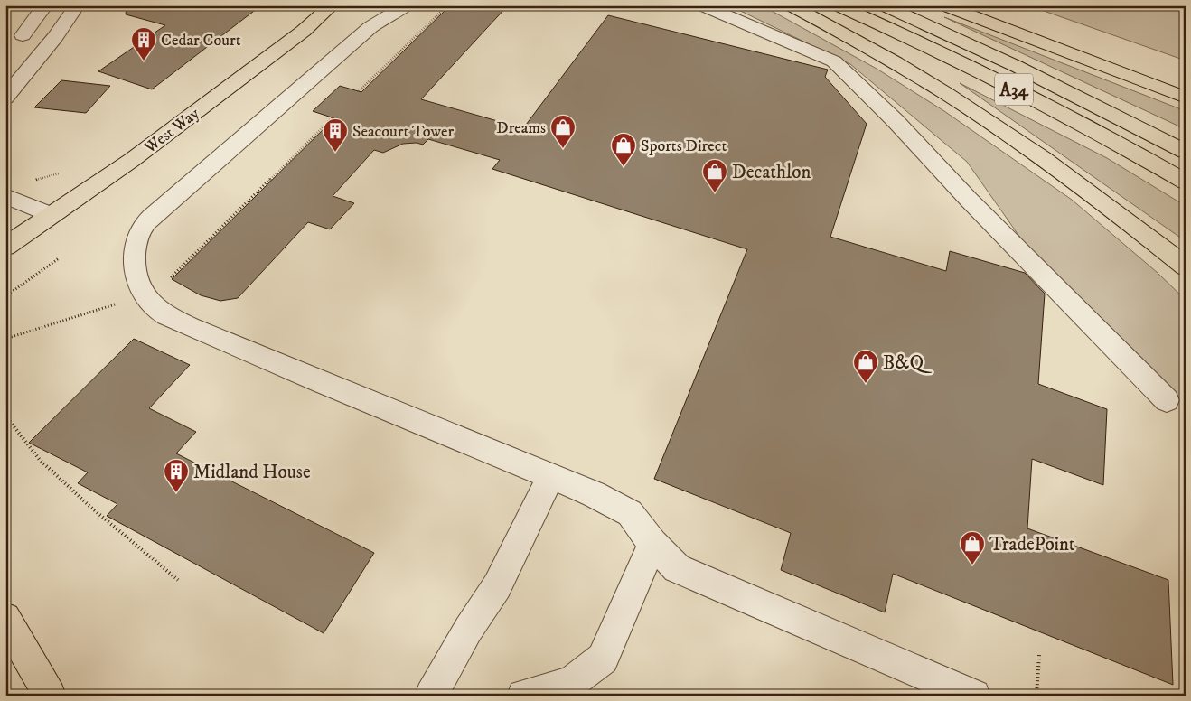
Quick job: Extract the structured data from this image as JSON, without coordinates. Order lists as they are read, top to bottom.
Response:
{
  "streets": {
    "main road": ["A34", "West Way"]
  },
  "places": {
    "building": ["Cedar Court", "Seacourt Tower", "Midland House"],
    "shop": [
      "Dreams",
      "Sports Direct",
      "Decathlon",
      "B&Q",
      "TradePoint"
    ]
  }
}
